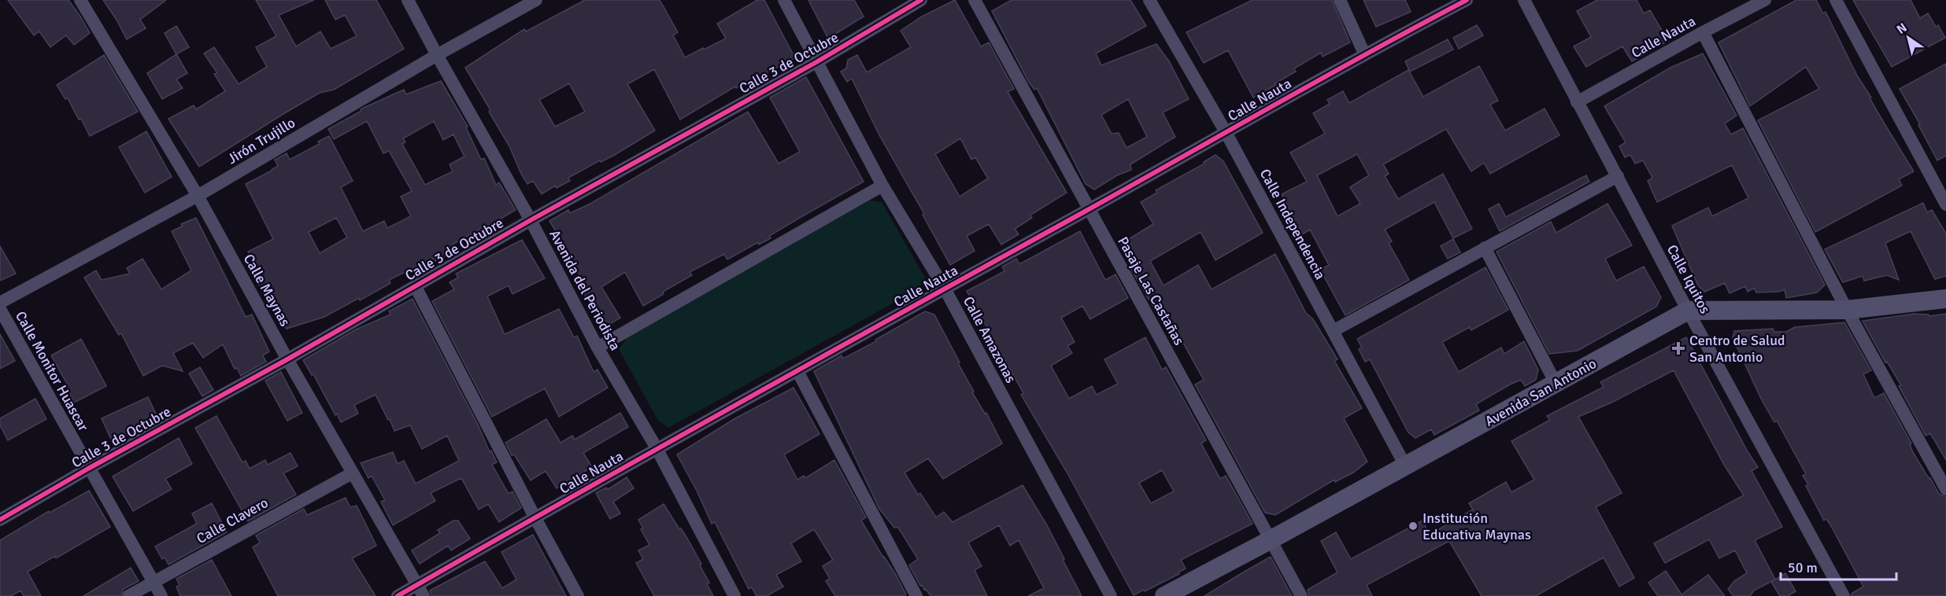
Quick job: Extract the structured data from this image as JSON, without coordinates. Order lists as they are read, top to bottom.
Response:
{
  "streets": {
    "main road": ["Avenida San Antonio"],
    "street": [
      "Calle Nauta",
      "Calle 3 de Octubre",
      "Jirón Trujillo",
      "Calle Independencia",
      "Calle Iquitos",
      "Calle Maynas",
      "Avenida del Periodista",
      "Pasaje Las Castañas",
      "Calle Amazonas",
      "Calle Monitor Huascar",
      "Calle Clavero"
    ]
  },
  "crossings": [
    ["Calle Nauta", "Calle Independencia"],
    ["Calle Nauta", "Calle Iquitos"],
    ["Calle Nauta", "Calle Maynas"],
    ["Calle Nauta", "Avenida del Periodista"],
    ["Calle Nauta", "Pasaje Las Castañas"],
    ["Calle Nauta", "Calle Amazonas"],
    ["Calle 3 de Octubre", "Calle Maynas"],
    ["Calle 3 de Octubre", "Avenida del Periodista"],
    ["Calle 3 de Octubre", "Calle Amazonas"],
    ["Calle 3 de Octubre", "Calle Monitor Huascar"],
    ["Jirón Trujillo", "Calle Maynas"],
    ["Jirón Trujillo", "Avenida del Periodista"],
    ["Calle Independencia", "Avenida San Antonio"],
    ["Calle Iquitos", "Avenida San Antonio"],
    ["Calle Maynas", "Calle Clavero"],
    ["Pasaje Las Castañas", "Avenida San Antonio"],
    ["Calle Monitor Huascar", "Calle Clavero"]
  ],
  "places": {
    "health": ["Centro de Salud San Antonio"],
    "other": ["Institución Educativa Maynas"]
  },
  "scale_bar": "50 m",
  "north": "top left"
}
